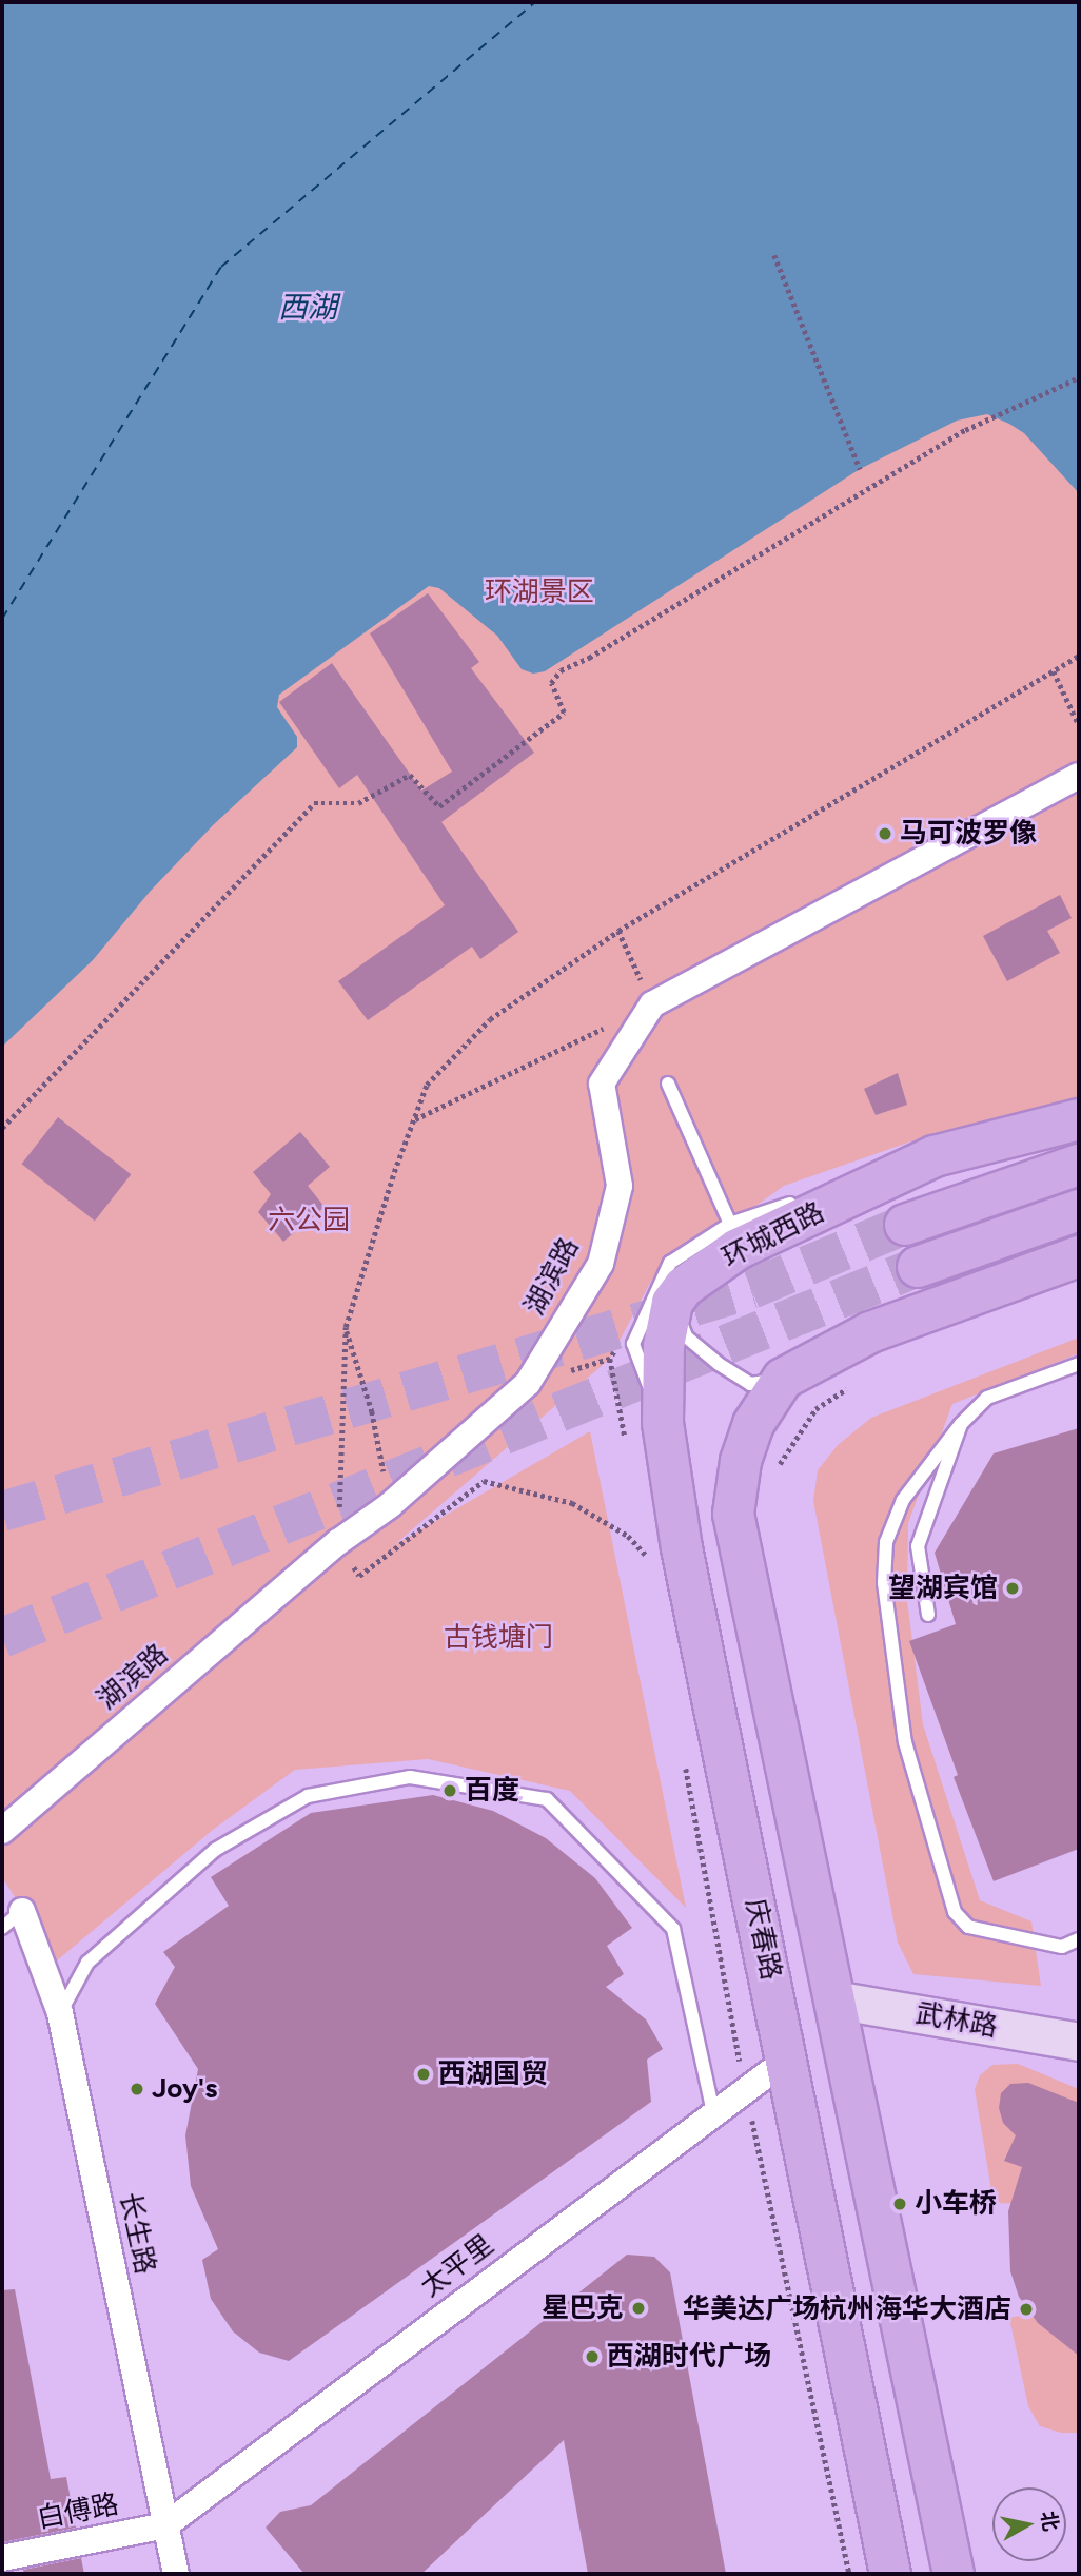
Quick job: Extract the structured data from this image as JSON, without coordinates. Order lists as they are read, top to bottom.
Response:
{
  "streets": {
    "main road": ["环城西路", "庆春路"],
    "street": [
      "湖滨路",
      "武林路",
      "长生路",
      "太平里",
      "白傅路"
    ]
  },
  "crossings": [
    ["环城西路", "庆春路"],
    ["庆春路", "武林路"],
    ["庆春路", "太平里"],
    ["长生路", "太平里"],
    ["长生路", "白傅路"],
    ["太平里", "白傅路"]
  ],
  "water": ["西湖"],
  "parks": ["环湖景区", "六公园", "古钱塘门"],
  "places": [
    "马可波罗像",
    "望湖宾馆",
    "百度",
    "西湖国贸",
    "Joy's",
    "小车桥",
    "星巴克",
    "华美达广场杭州海华大酒店",
    "西湖时代广场"
  ],
  "north": "right"
}
